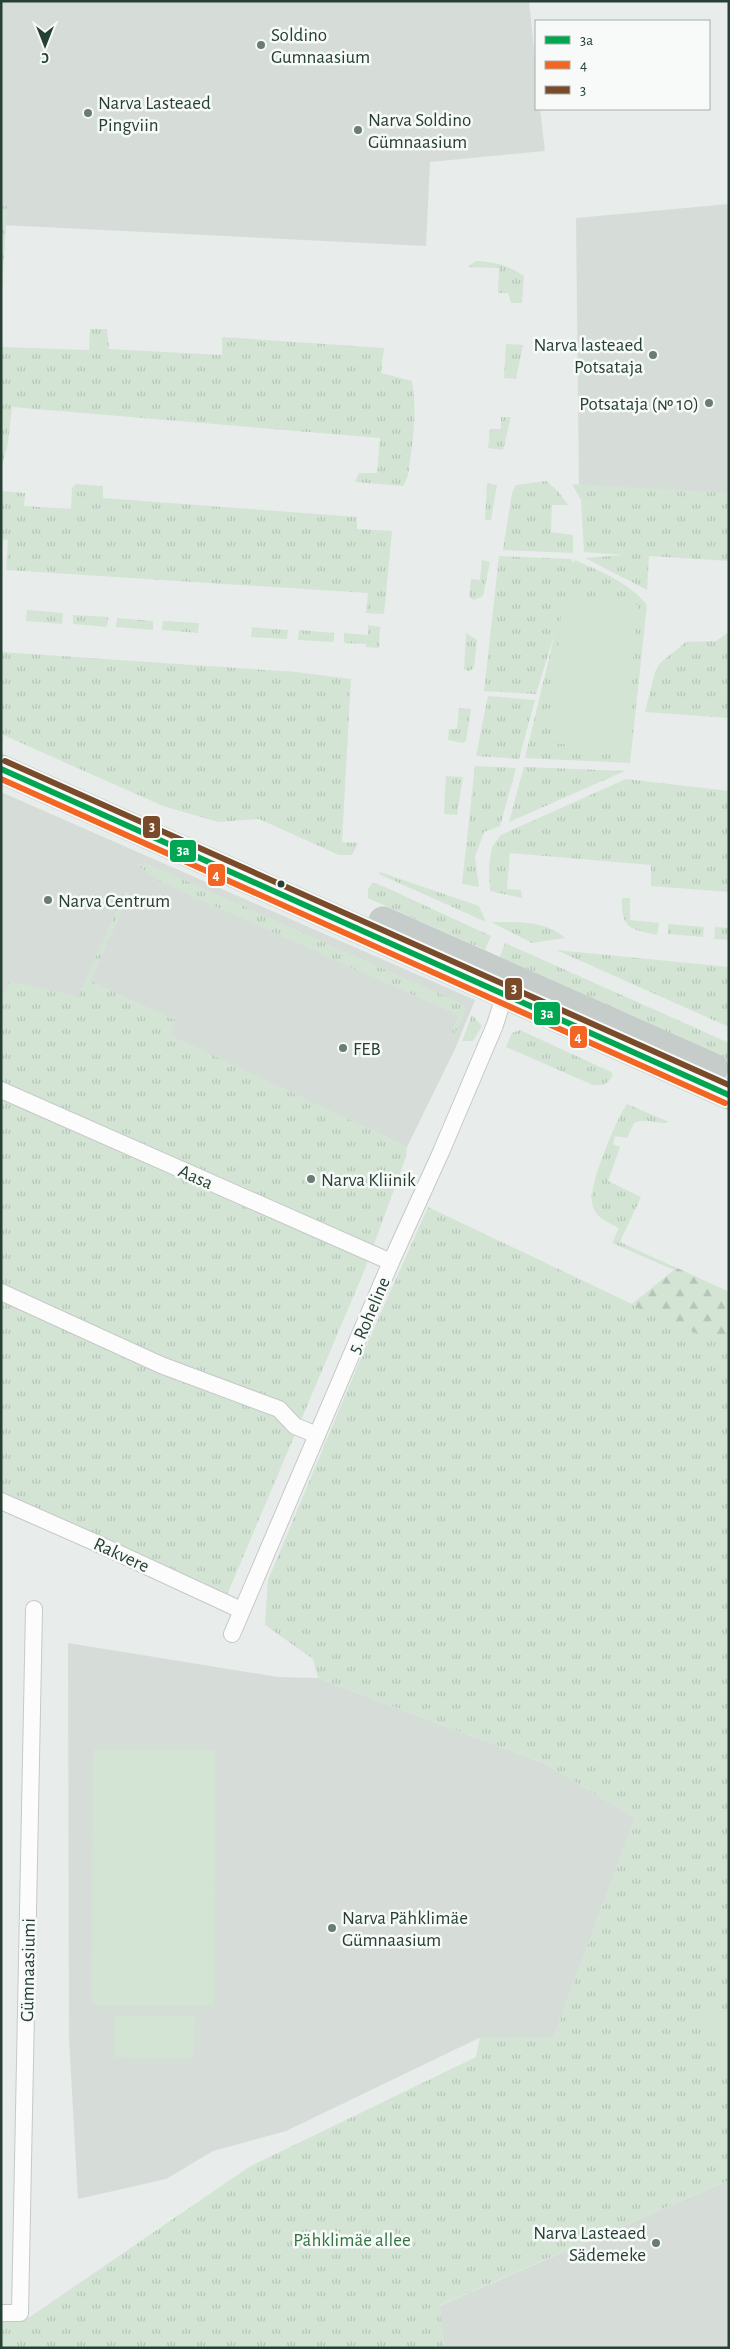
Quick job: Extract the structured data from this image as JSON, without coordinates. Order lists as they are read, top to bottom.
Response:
{
  "streets": {
    "street": [
      "Aasa",
      "5. Roheline",
      "Rakvere",
      "Gümnaasiumi"
    ]
  },
  "crossings": [
    ["Aasa", "5. Roheline"],
    ["5. Roheline", "Rakvere"]
  ],
  "parks": ["Pähklimäe allee"],
  "places": [
    "Soldino Gumnaasium",
    "Narva Lasteaed Pingviin",
    "Narva Soldino Gümnaasium",
    "Narva lasteaed Potsataja",
    "Potsataja (№ 10)",
    "Narva Centrum",
    "FEB",
    "Narva Kliinik",
    "Narva Pähklimäe Gümnaasium",
    "Narva Lasteaed Sädemeke"
  ],
  "lines": ["transit line 3", "transit line 3a", "transit line 4"],
  "legend": ["3a", "4", "3"],
  "north": "bottom"
}
